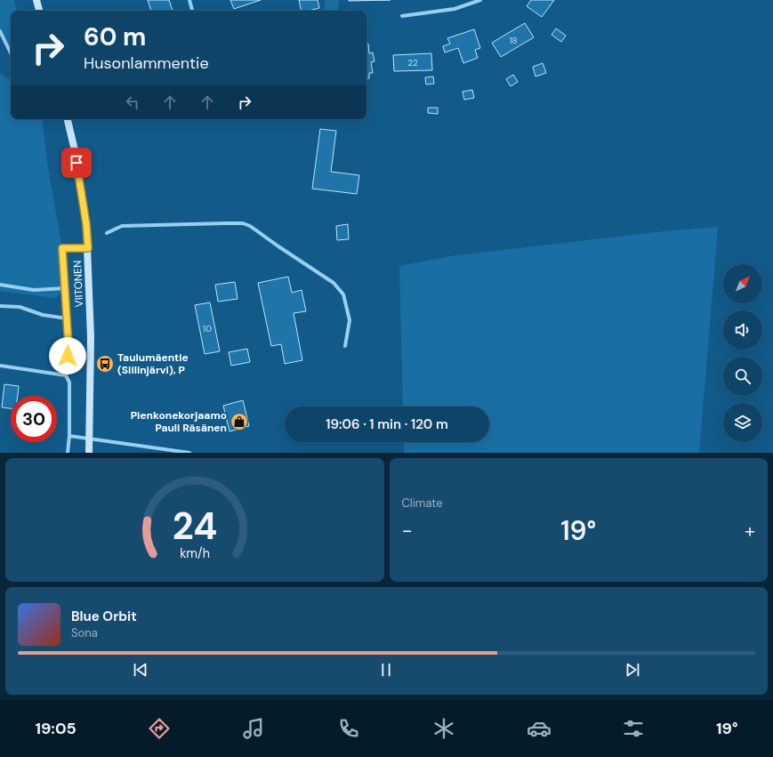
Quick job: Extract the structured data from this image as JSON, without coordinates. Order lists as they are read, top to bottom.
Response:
{
  "streets": {
    "main road": ["VIITONEN"]
  },
  "places": {
    "bus stop": ["Taulumäentie (Siilinjärvi), P"],
    "shop": ["Pienkonekorjaamo Pauli Räsänen"]
  },
  "house_numbers": ["18", "22", "10"],
  "north": "top right",
  "page": {
    "turn": ["60 m", "Husonlammentie"],
    "limit": "30",
    "trip": "19:06 · 1 min · 120 m",
    "tile": "Climate",
    "heat": ["−", "19°", "+"],
    "song": ["Blue Orbit", "Sona"],
    "tabs": ["19:05", "19°"],
    "gauge": ["24", "km/h"]
  }
}
